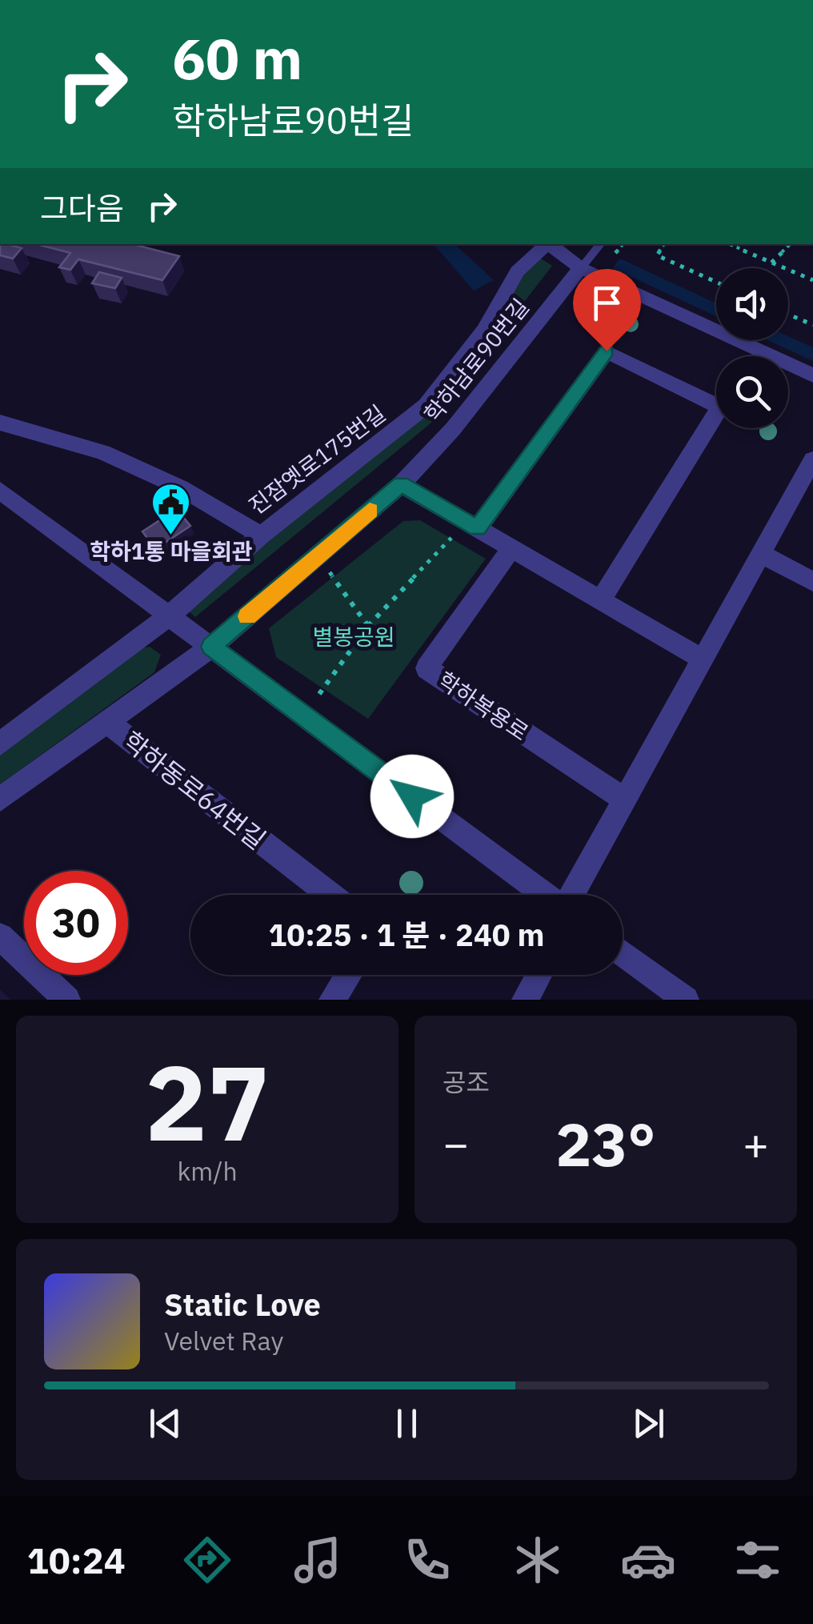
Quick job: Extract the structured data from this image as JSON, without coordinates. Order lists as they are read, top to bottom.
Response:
{
  "streets": {
    "street": [
      "학하남로90번길",
      "진잠옛로175번길",
      "학하복용로",
      "학하동로64번길"
    ]
  },
  "crossings": [
    ["학하남로90번길", "학하동로64번길"]
  ],
  "parks": ["별봉공원"],
  "places": {
    "public building": ["학하1통 마을회관"]
  },
  "page": {
    "turn": ["60 m", "학하남로90번길"],
    "then": "그다음",
    "limit": "30",
    "trip": "10:25 · 1 분 · 240 m",
    "tile": [
      ["27", "km/h"],
      "공조"
    ],
    "heat": ["−", "23°", "+"],
    "song": ["Static Love", "Velvet Ray"],
    "tabs": "10:24"
  }
}
